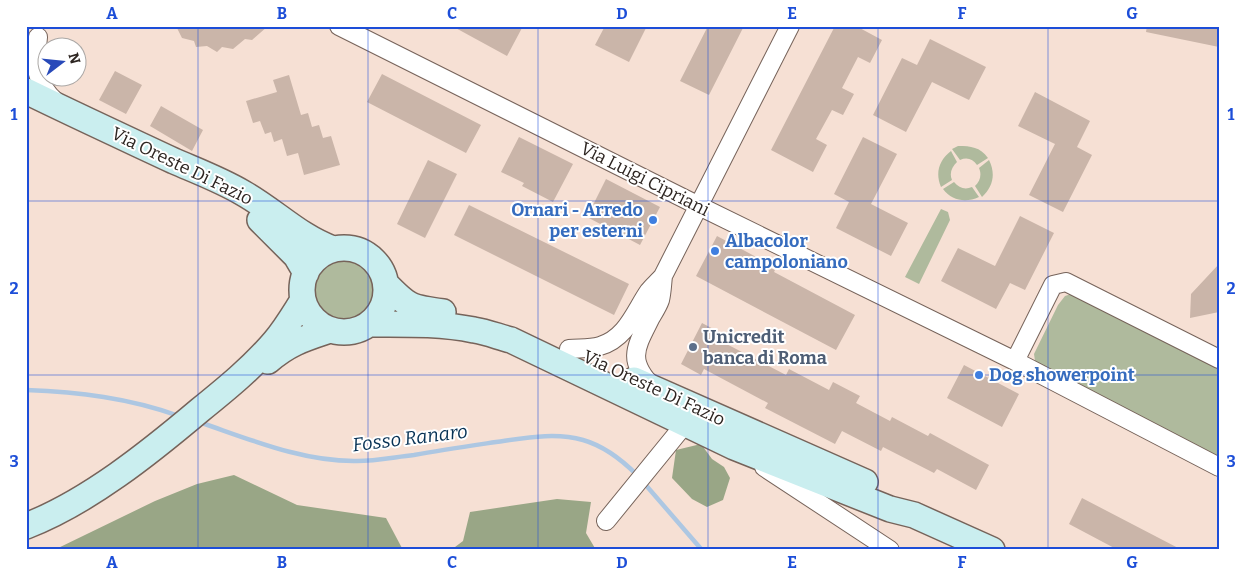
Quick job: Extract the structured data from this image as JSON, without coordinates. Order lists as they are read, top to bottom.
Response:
{
  "streets": {
    "main road": ["Via Oreste Di Fazio"],
    "street": ["Via Luigi Cipriani"]
  },
  "water": ["Fosso Ranaro"],
  "places": [
    "Ornari - Arredo per esterni",
    "Albacolor campoloniano",
    "Unicredit banca di Roma",
    "Dog showerpoint"
  ],
  "north": "right",
  "grid": {
    "columns": [
      "A",
      "B",
      "C",
      "D",
      "E",
      "F",
      "G"
    ],
    "rows": ["1", "2", "3"]
  }
}
